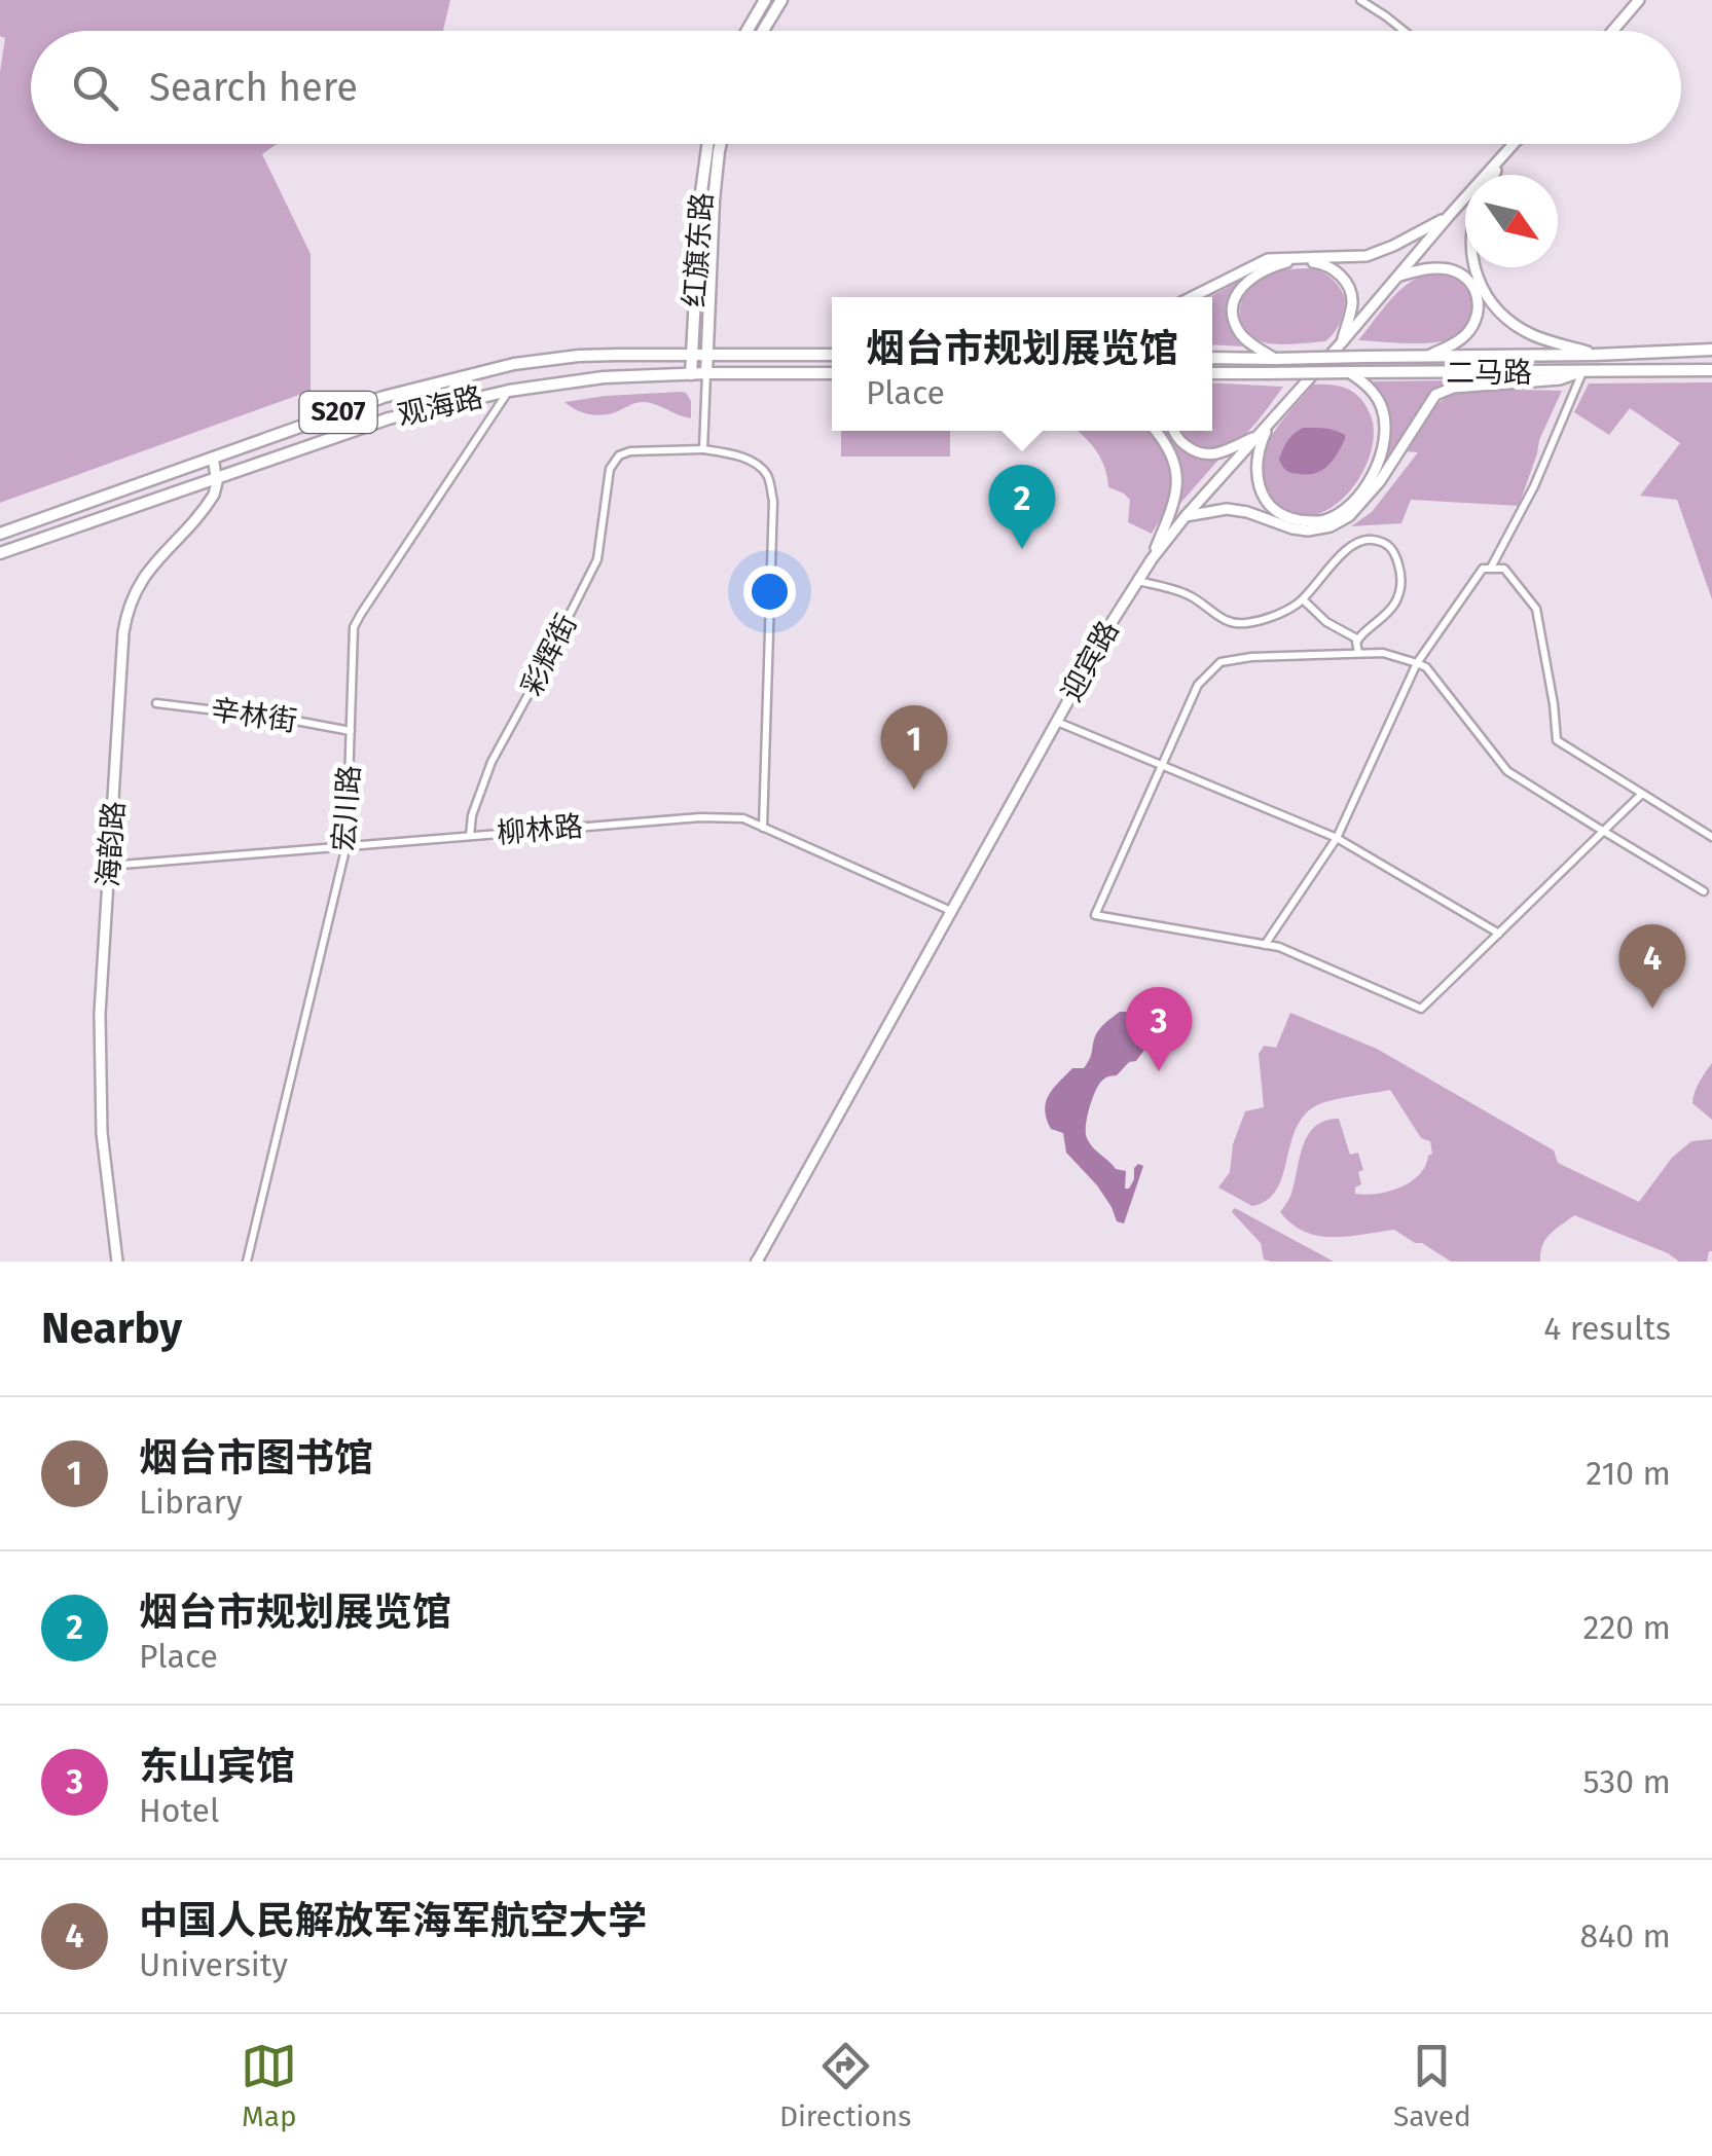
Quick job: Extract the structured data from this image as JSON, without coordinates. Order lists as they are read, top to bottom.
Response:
{
  "streets": {
    "main road": [
      "红旗东路",
      "二马路",
      "观海路",
      "S207",
      "迎宾路",
      "海韵路"
    ],
    "street": [
      "彩辉街",
      "辛林街",
      "宏川路",
      "柳林路"
    ]
  },
  "crossings": [
    ["红旗东路", "观海路"],
    ["红旗东路", "S207"],
    ["观海路", "S207"],
    ["观海路", "宏川路"],
    ["观海路", "海韵路"],
    ["彩辉街", "柳林路"],
    ["迎宾路", "柳林路"],
    ["辛林街", "宏川路"],
    ["宏川路", "柳林路"],
    ["柳林路", "海韵路"]
  ],
  "north": "bottom right",
  "page": {
    "search": "Search here",
    "popup": ["烟台市规划展览馆", "Place"],
    "pins": [
      "2",
      "1",
      "4",
      "3"
    ],
    "heading": ["Nearby", "4 results"],
    "list": [
      {
        "mark": "1",
        "name": "烟台市图书馆",
        "note": "Library",
        "value": "210 m"
      },
      {
        "mark": "2",
        "name": "烟台市规划展览馆",
        "note": "Place",
        "value": "220 m"
      },
      {
        "mark": "3",
        "name": "东山宾馆",
        "note": "Hotel",
        "value": "530 m"
      },
      {
        "mark": "4",
        "name": "中国人民解放军海军航空大学",
        "note": "University",
        "value": "840 m"
      }
    ],
    "nav": ["Map", "Directions", "Saved"]
  }
}
